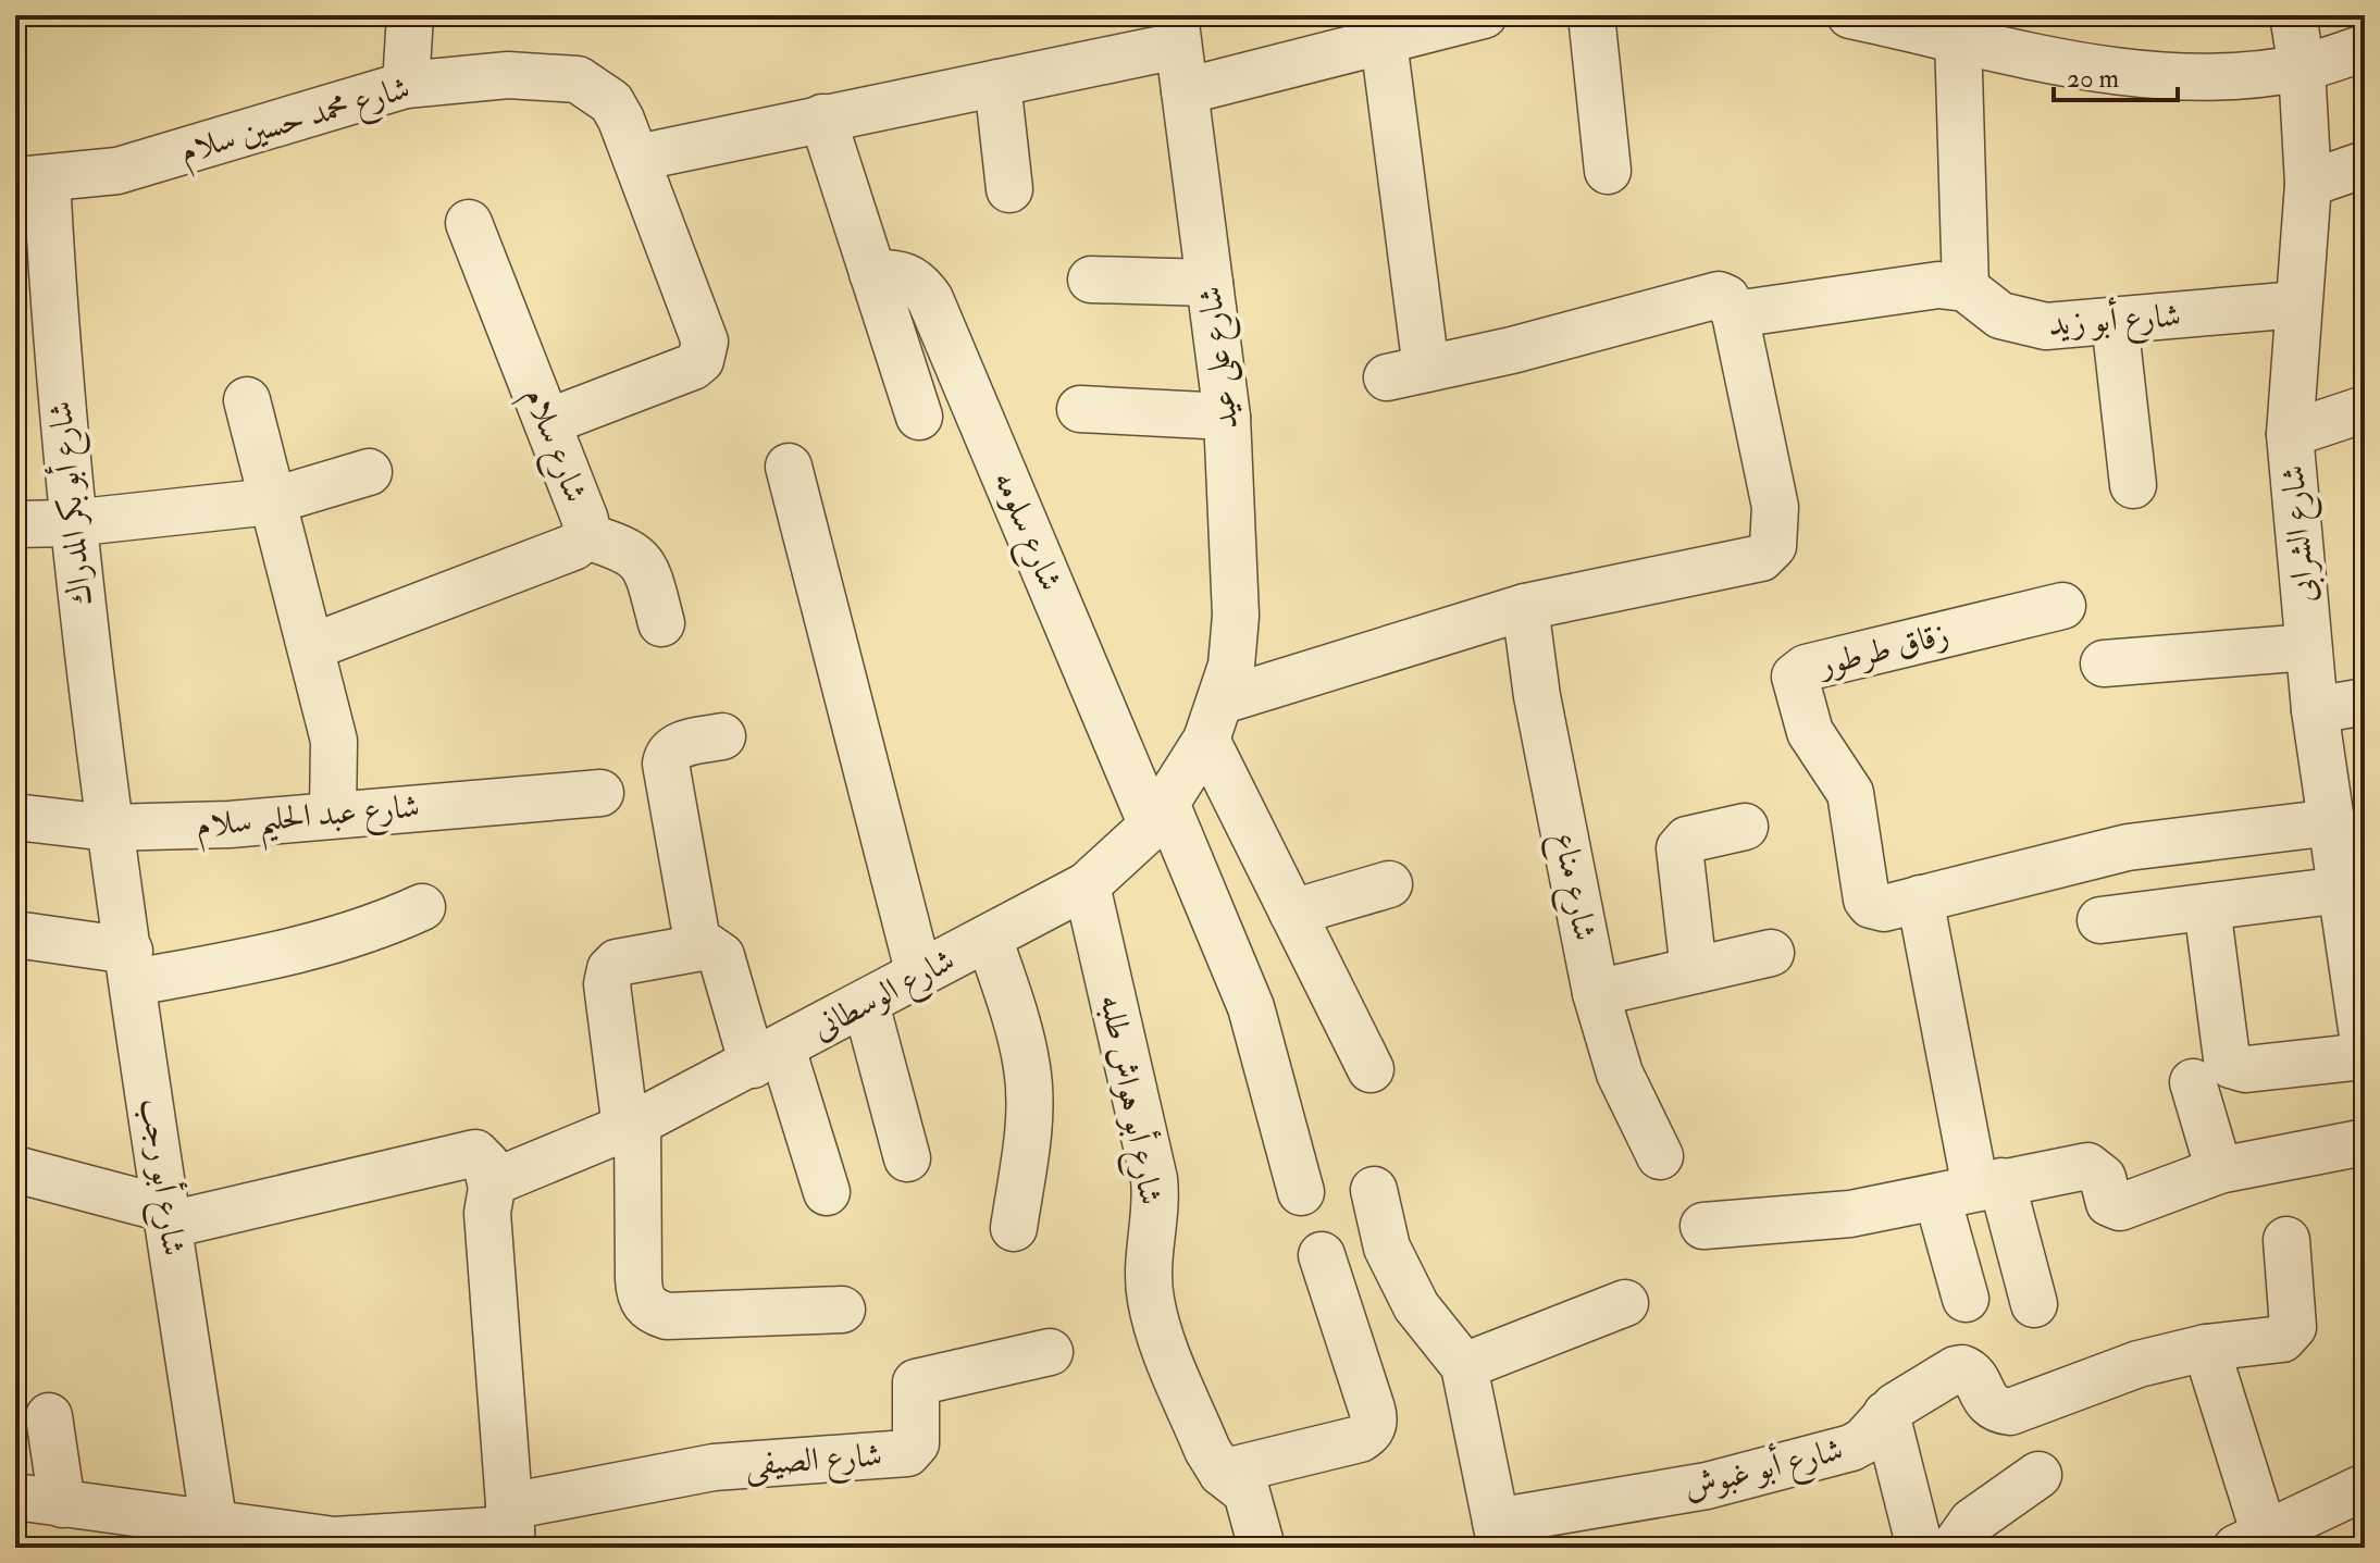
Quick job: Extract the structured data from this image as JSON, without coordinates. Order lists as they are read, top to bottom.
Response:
{
  "streets": {
    "street": [
      "شارع محمد حسين سلام",
      "شارع أبو زيد",
      "شارع على عيد",
      "شارع سلام",
      "شارع أبو بكر المدراك",
      "شارع سلومه",
      "شارع الشرابى",
      "زقاق طرطور",
      "شارع عبد الحليم سلام",
      "شارع مناع",
      "شارع الوسطانى",
      "شارع أبو هواش طلبه",
      "شارع أبو رجب",
      "شارع الصيفى",
      "شارع أبو غبوش"
    ]
  },
  "crossings": [
    ["شارع محمد حسين سلام", "شارع سلام"],
    ["شارع محمد حسين سلام", "شارع أبو بكر المدراك"],
    ["شارع أبو زيد", "شارع الشرابى"],
    ["شارع على عيد", "شارع الوسطانى"],
    ["شارع أبو بكر المدراك", "شارع عبد الحليم سلام"],
    ["شارع أبو بكر المدراك", "شارع أبو رجب"],
    ["شارع سلومه", "شارع الوسطانى"],
    ["شارع الشرابى", "زقاق طرطور"],
    ["شارع عبد الحليم سلام", "شارع أبو رجب"],
    ["شارع الوسطانى", "شارع أبو هواش طلبه"]
  ],
  "scale_bar": "20 m"
}
